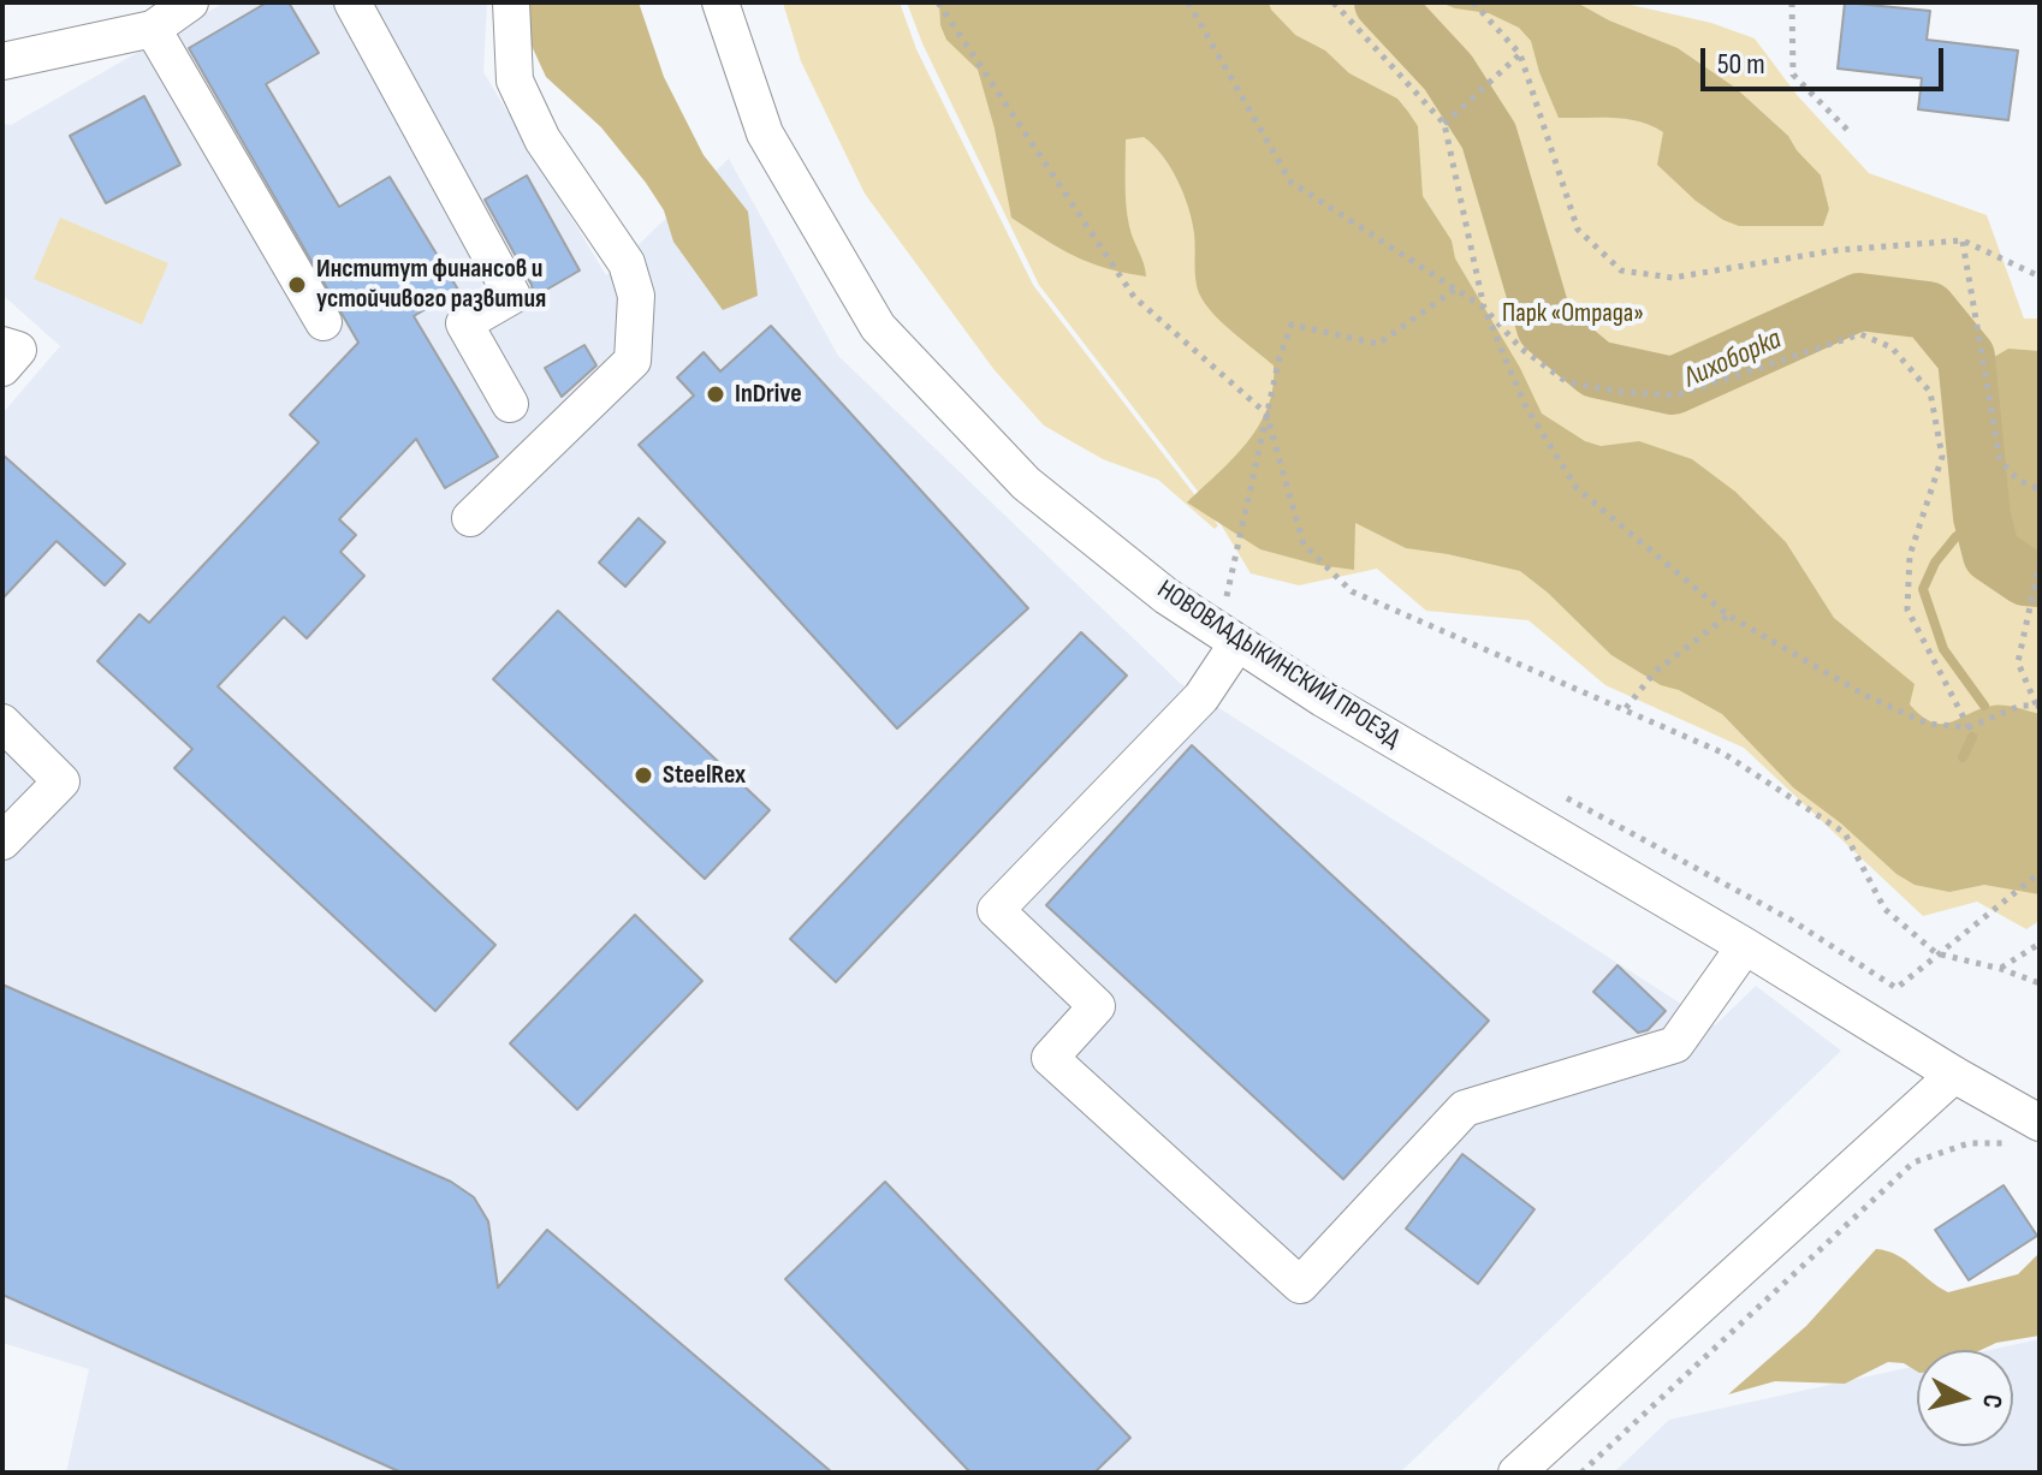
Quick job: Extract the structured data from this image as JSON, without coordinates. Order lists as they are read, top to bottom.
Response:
{
  "streets": {
    "street": ["НОВОВЛАДЫКИНСКИЙ ПРОЕЗД"]
  },
  "water": ["Лихоборка"],
  "parks": ["Парк «Отрада»"],
  "places": ["Институт финансов и устойчивого развития", "InDrive", "SteelRex"],
  "scale_bar": "50 m",
  "north": "right"
}
